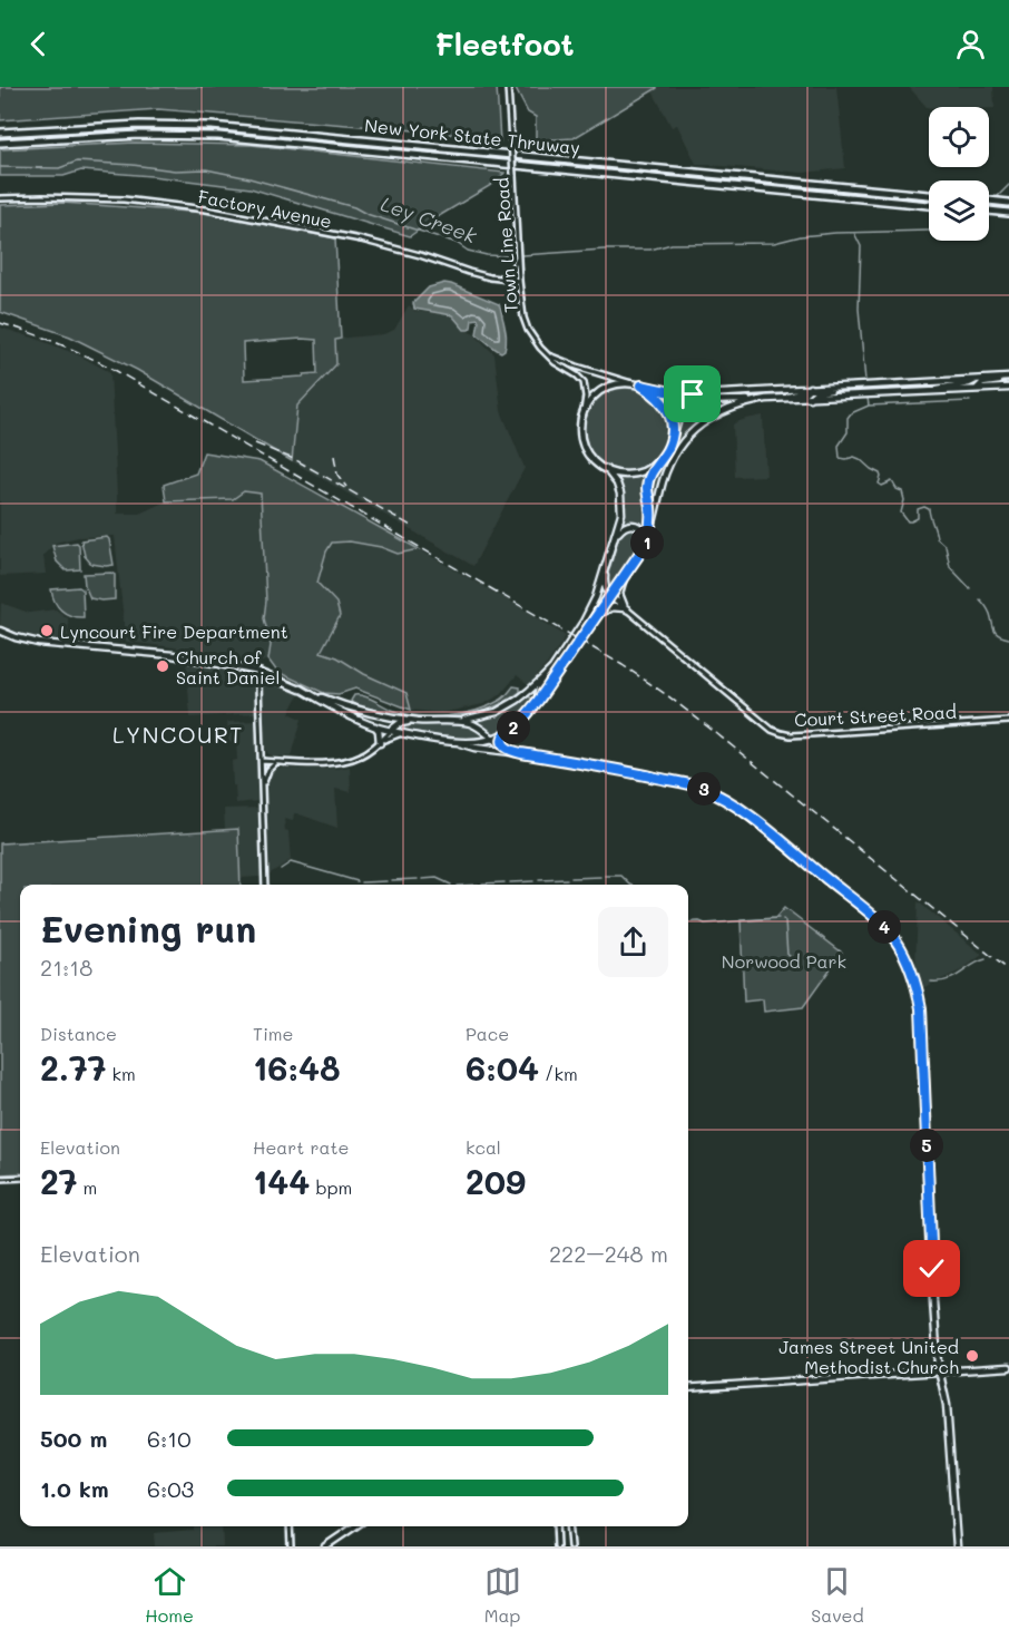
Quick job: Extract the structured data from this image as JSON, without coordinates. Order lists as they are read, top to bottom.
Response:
{
  "streets": {
    "highway": ["New York State Thruway"],
    "street": ["Factory Avenue", "Town Line Road", "Court Street Road"]
  },
  "crossings": [
    ["Factory Avenue", "Town Line Road"]
  ],
  "districts": ["LYNCOURT"],
  "water": ["Ley Creek"],
  "parks": ["Norwood Park"],
  "places": ["Lyncourt Fire Department", "Church of Saint Daniel", "James Street United Methodist Church"],
  "page": {
    "header": "Fleetfoot",
    "pins": [
      "1",
      "2",
      "3",
      "4",
      "5"
    ],
    "heading": ["Evening run", "21:18"],
    "stats": [
      ["Distance", "2.77 km"],
      ["Time", "16:48"],
      ["Pace", "6:04 /km"],
      ["Elevation", "27 m"],
      ["Heart rate", "144 bpm"],
      ["kcal", "209"]
    ],
    "chart": ["Elevation", "222–248 m"],
    "list": [
      {
        "name": "500 m",
        "note": "6:10"
      },
      {
        "name": "1.0 km",
        "note": "6:03"
      }
    ],
    "tabs": ["Home", "Map", "Saved"]
  }
}
